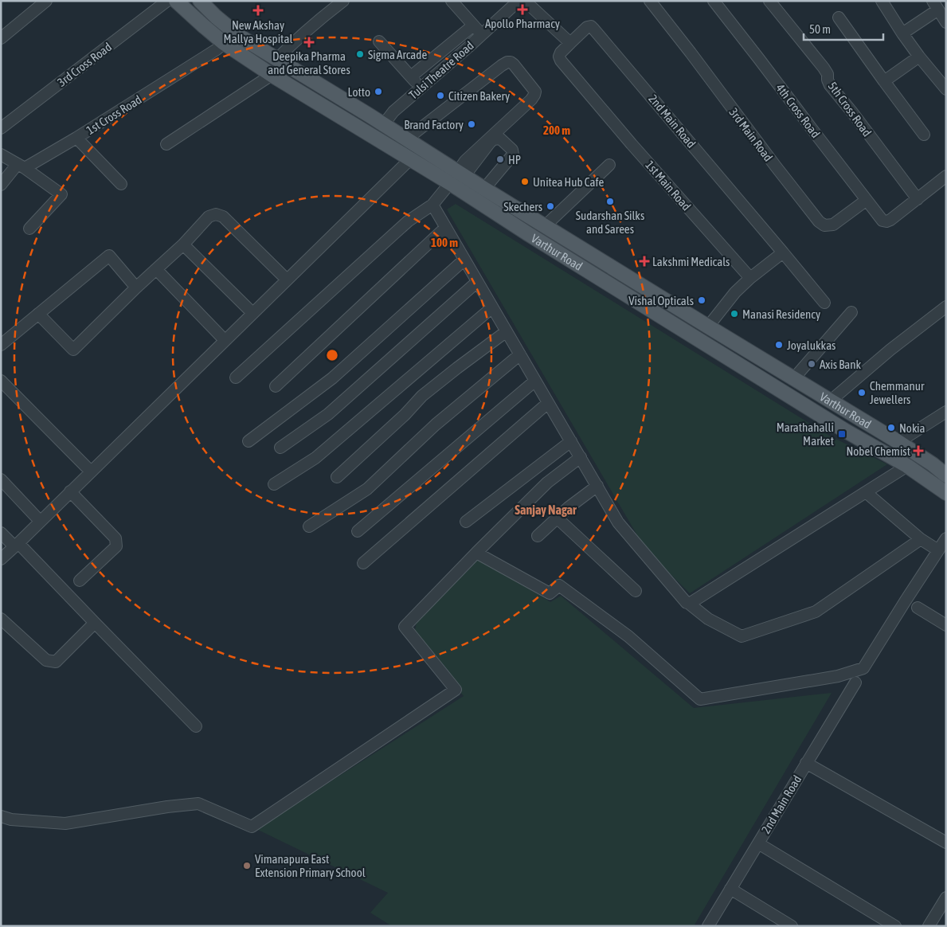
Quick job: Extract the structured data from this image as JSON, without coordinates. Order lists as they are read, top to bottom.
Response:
{
  "streets": {
    "main road": ["Varthur Road"],
    "street": [
      "3rd Cross Road",
      "Tulsi Theatre Road",
      "5th Cross Road",
      "4th Cross Road",
      "1st Cross Road",
      "2nd Main Road",
      "3rd Main Road",
      "1st Main Road"
    ]
  },
  "crossings": [
    ["Tulsi Theatre Road", "Varthur Road"],
    ["5th Cross Road", "4th Cross Road"],
    ["4th Cross Road", "3rd Main Road"],
    ["1st Cross Road", "Varthur Road"],
    ["2nd Main Road", "1st Main Road"]
  ],
  "districts": ["Sanjay Nagar"],
  "places": {
    "health": [
      "Apollo Pharmacy",
      "New Akshay Mallya Hospital",
      "Deepika Pharma and General Stores",
      "Lakshmi Medicals",
      "Nobel Chemist"
    ],
    "other": [
      "Sigma Arcade",
      "Lotto",
      "Citizen Bakery",
      "Brand Factory",
      "HP",
      "Unitea Hub Cafe",
      "Sudarshan Silks and Sarees",
      "Skechers",
      "Vishal Opticals",
      "Manasi Residency",
      "Joyalukkas",
      "Axis Bank",
      "Chemmanur Jewellers",
      "Nokia",
      "Vimanapura East Extension Primary School"
    ],
    "transit": ["Marathahalli Market"]
  },
  "scale_bar": "50 m",
  "rings": ["200 m", "100 m"]
}
